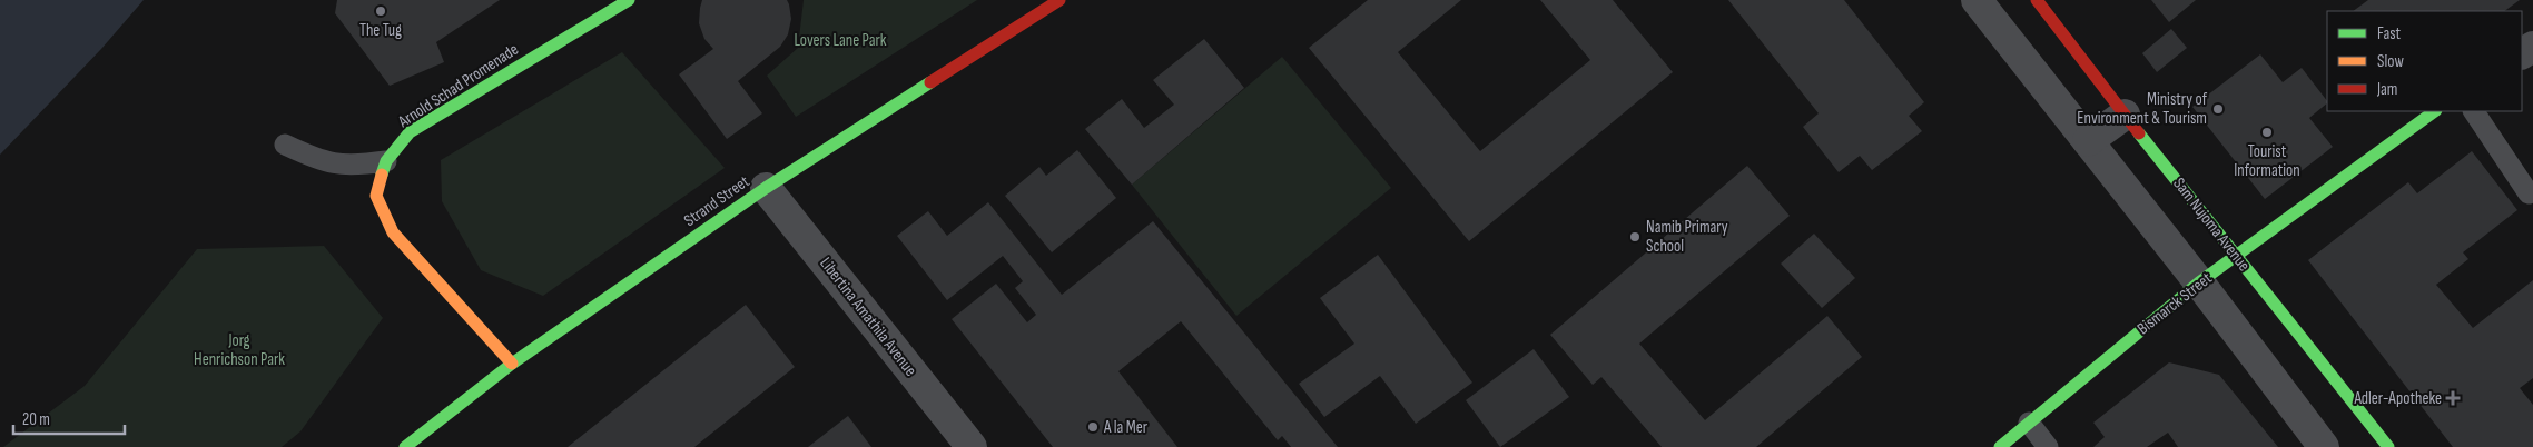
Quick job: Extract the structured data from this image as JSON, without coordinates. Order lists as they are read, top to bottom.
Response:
{
  "streets": {
    "street": [
      "Arnold Schad Promenade",
      "Strand Street",
      "Sam Nujoma Avenue",
      "Bismarck Street",
      "Libertina Amathila Avenue"
    ]
  },
  "crossings": [
    ["Arnold Schad Promenade", "Strand Street"],
    ["Strand Street", "Libertina Amathila Avenue"],
    ["Sam Nujoma Avenue", "Bismarck Street"]
  ],
  "parks": ["Lovers Lane Park", "Jorg Henrichson Park"],
  "places": {
    "other": [
      "The Tug",
      "Ministry of Environment & Tourism",
      "Tourist Information",
      "Namib Primary School",
      "A la Mer"
    ],
    "health": ["Adler-Apotheke"]
  },
  "legend": ["Fast", "Slow", "Jam"],
  "scale_bar": "20 m"
}
